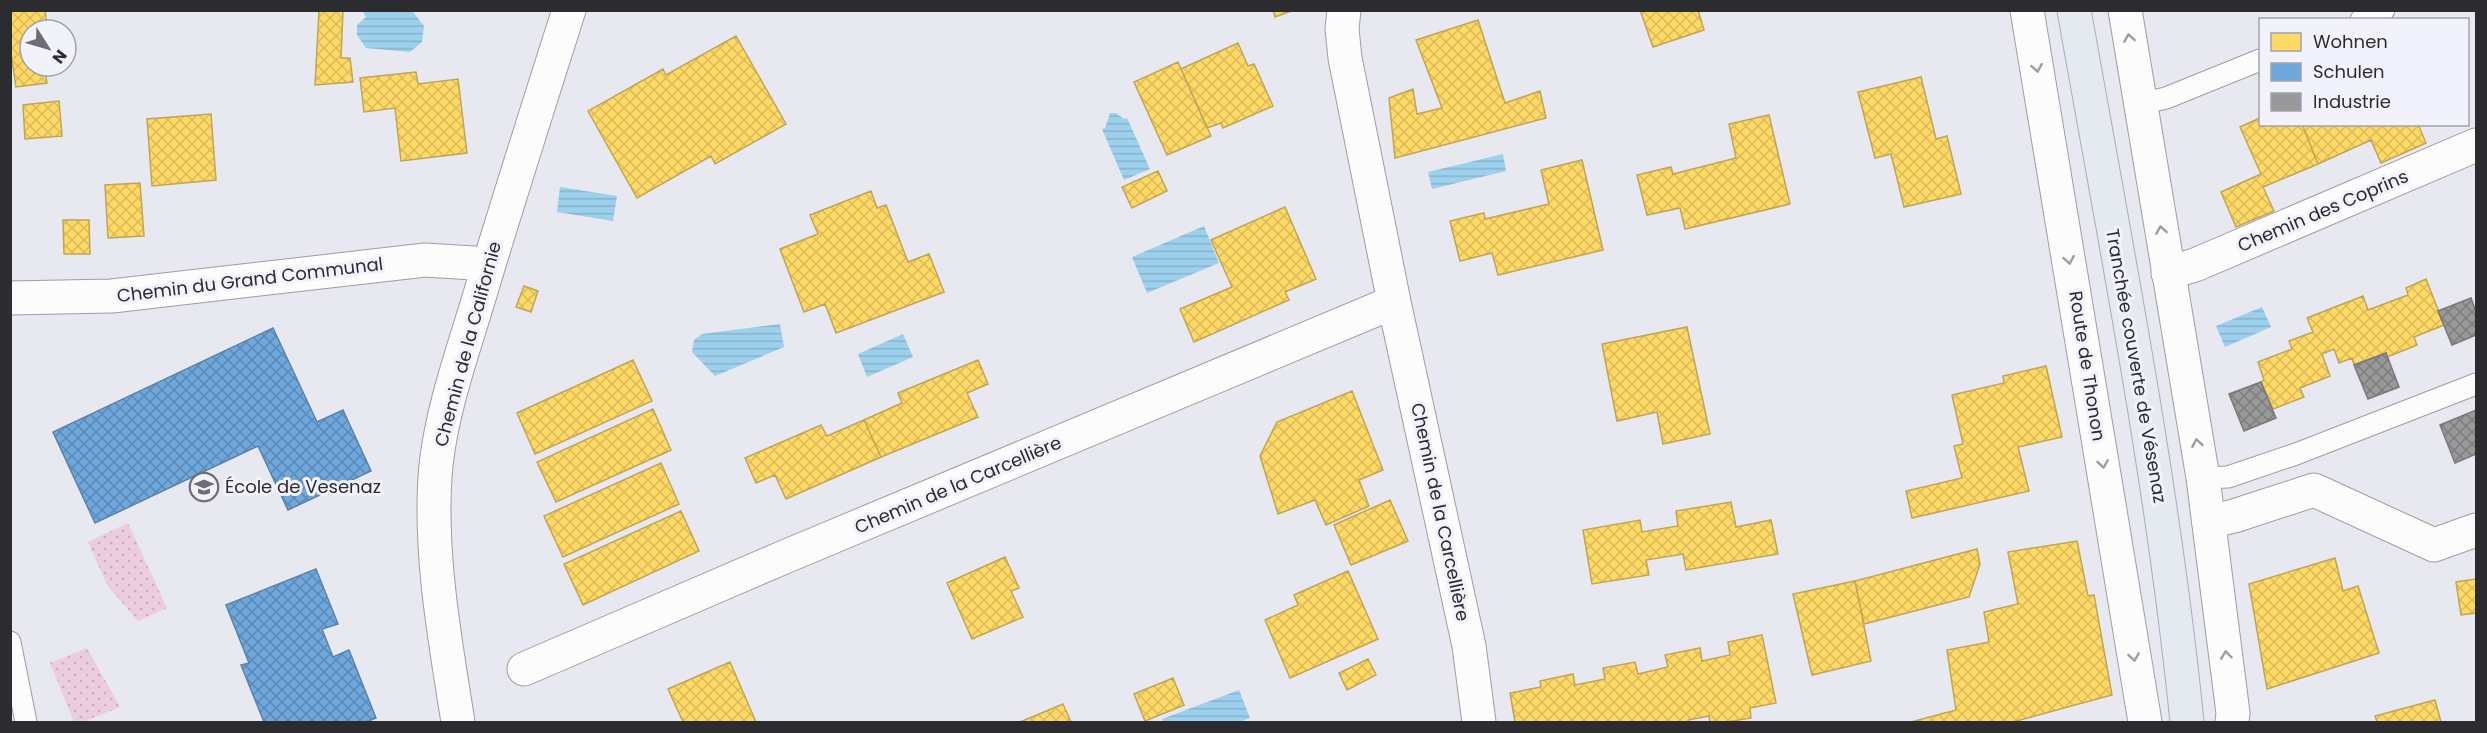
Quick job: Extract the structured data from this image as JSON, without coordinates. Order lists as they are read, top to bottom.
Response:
{
  "streets": {
    "main road": ["Tranchée couverte de Vésenaz"],
    "street": [
      "Chemin des Coprins",
      "Chemin du Grand Communal",
      "Chemin de la Californie",
      "Route de Thonon",
      "Chemin de la Carcellière"
    ]
  },
  "crossings": [
    ["Chemin du Grand Communal", "Chemin de la Californie"]
  ],
  "places": {
    "school or university": ["École de Vesenaz"]
  },
  "legend": ["Wohnen", "Schulen", "Industrie"],
  "north": "bottom right"
}
